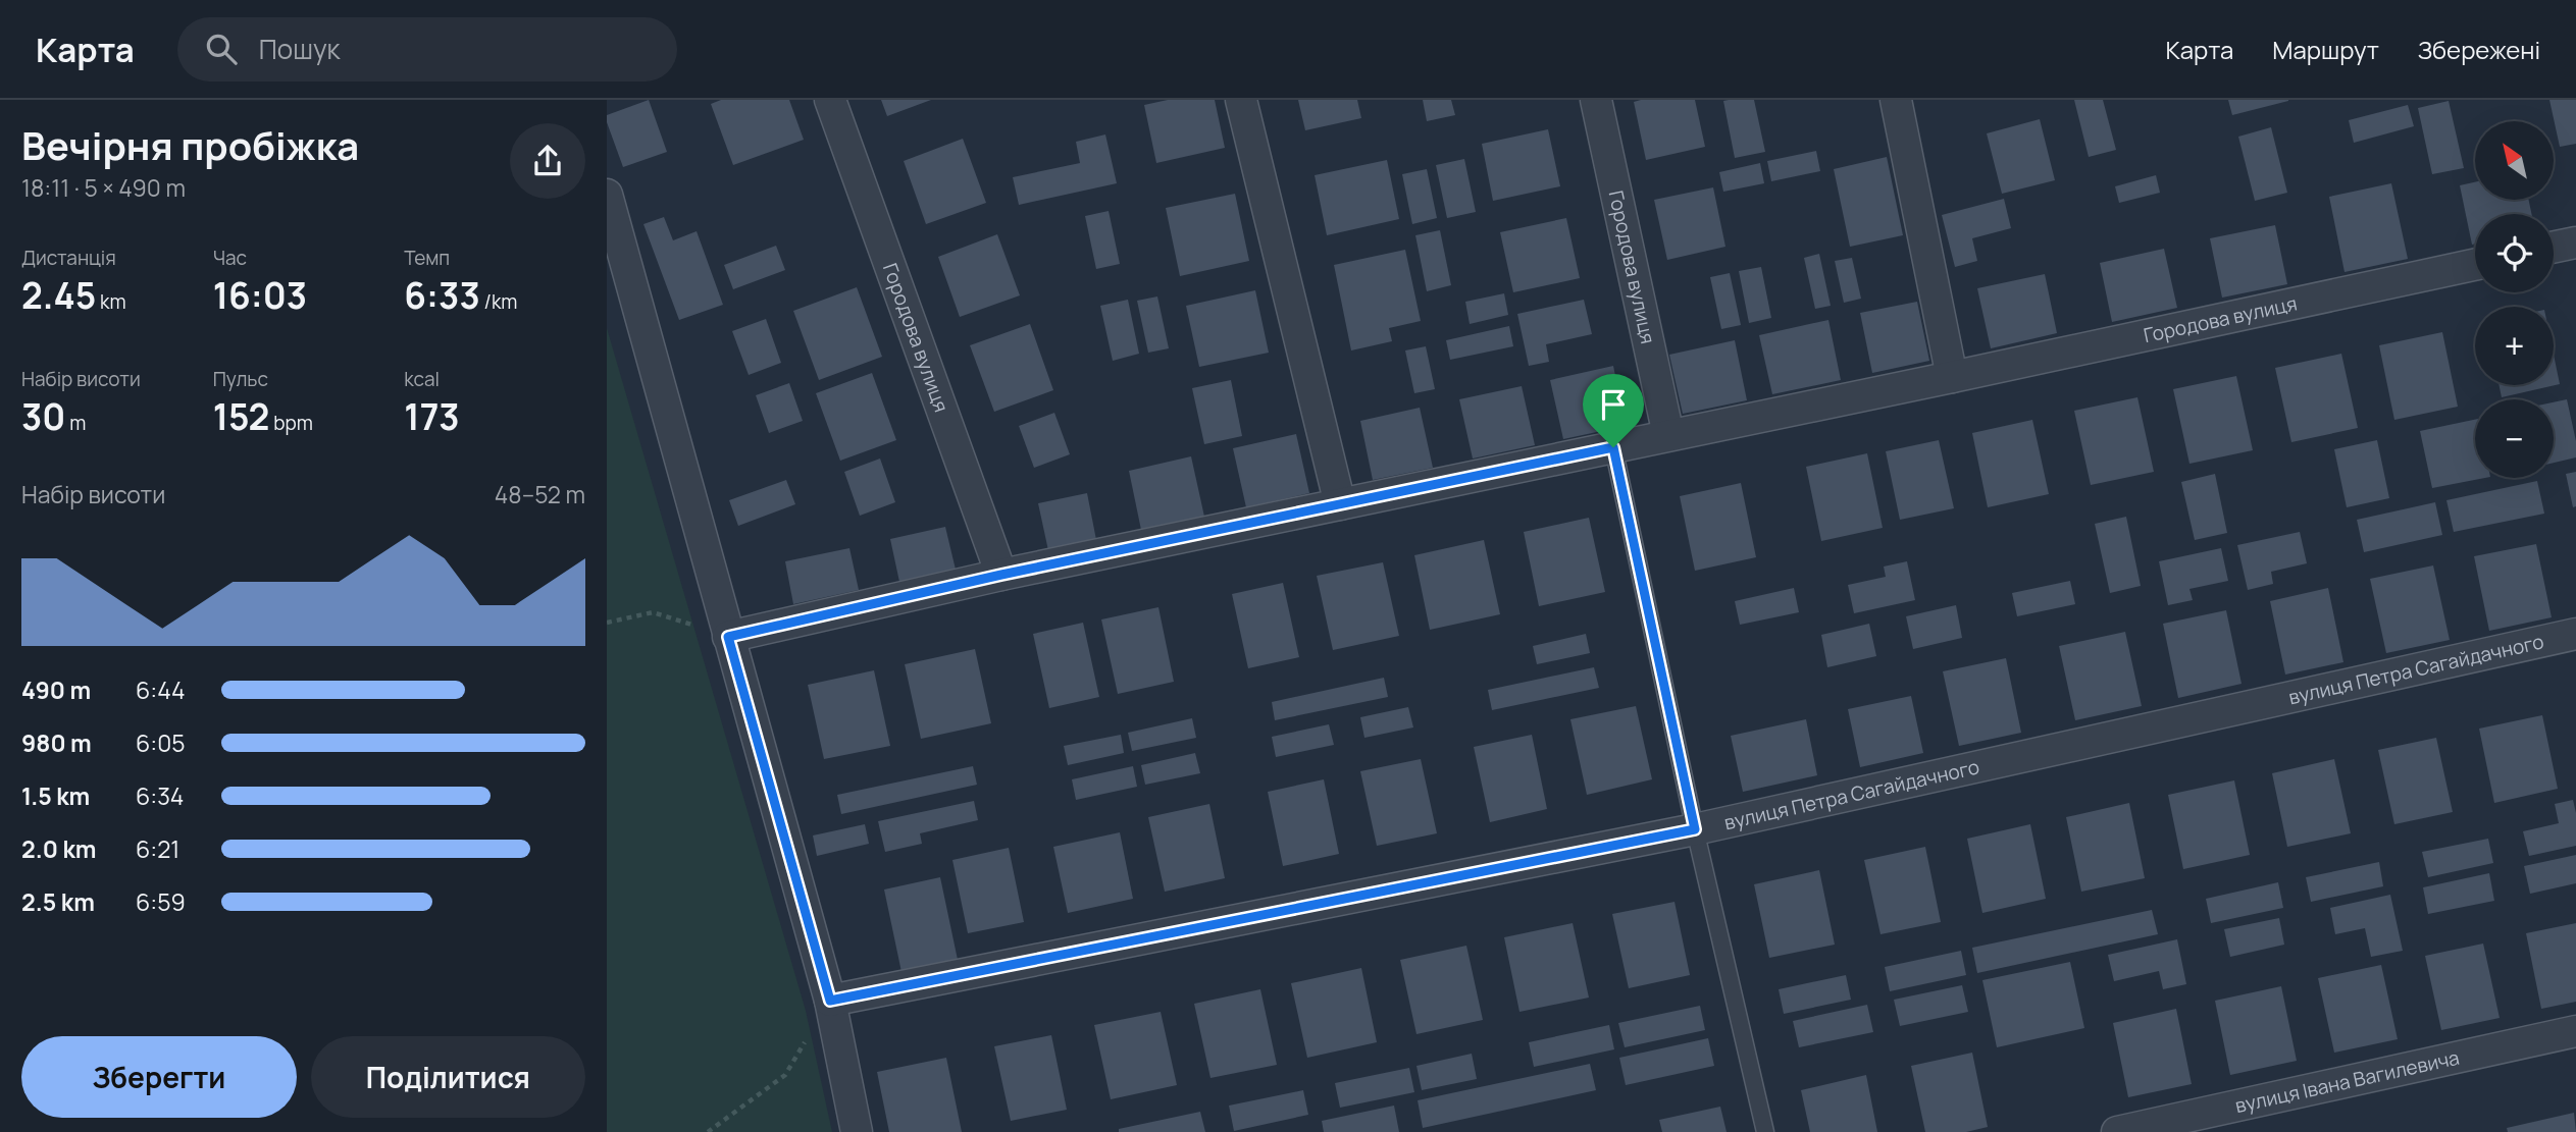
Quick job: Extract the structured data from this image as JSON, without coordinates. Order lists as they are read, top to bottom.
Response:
{
  "streets": {
    "street": ["Городова вулиця", "вулиця Петра Сагайдачного", "вулиця Івана Вагилевича"]
  },
  "north": "top left",
  "page": {
    "header": "Карта",
    "search": "Пошук",
    "nav": ["Карта", "Маршрут", "Збережені"],
    "heading": ["Вечірня пробіжка", "18:11 · 5 × 490 m"],
    "map_buttons": ["+", "−"],
    "stats": [
      ["Дистанція", "2.45 km"],
      ["Час", "16:03"],
      ["Темп", "6:33 /km"],
      ["Набір висоти", "30 m"],
      ["Пульс", "152 bpm"],
      ["kcal", "173"]
    ],
    "chart": ["Набір висоти", "48–52 m"],
    "list": [
      {
        "name": "490 m",
        "note": "6:44"
      },
      {
        "name": "980 m",
        "note": "6:05"
      },
      {
        "name": "1.5 km",
        "note": "6:34"
      },
      {
        "name": "2.0 km",
        "note": "6:21"
      },
      {
        "name": "2.5 km",
        "note": "6:59"
      }
    ],
    "buttons": ["Зберегти", "Поділитися"]
  }
}
